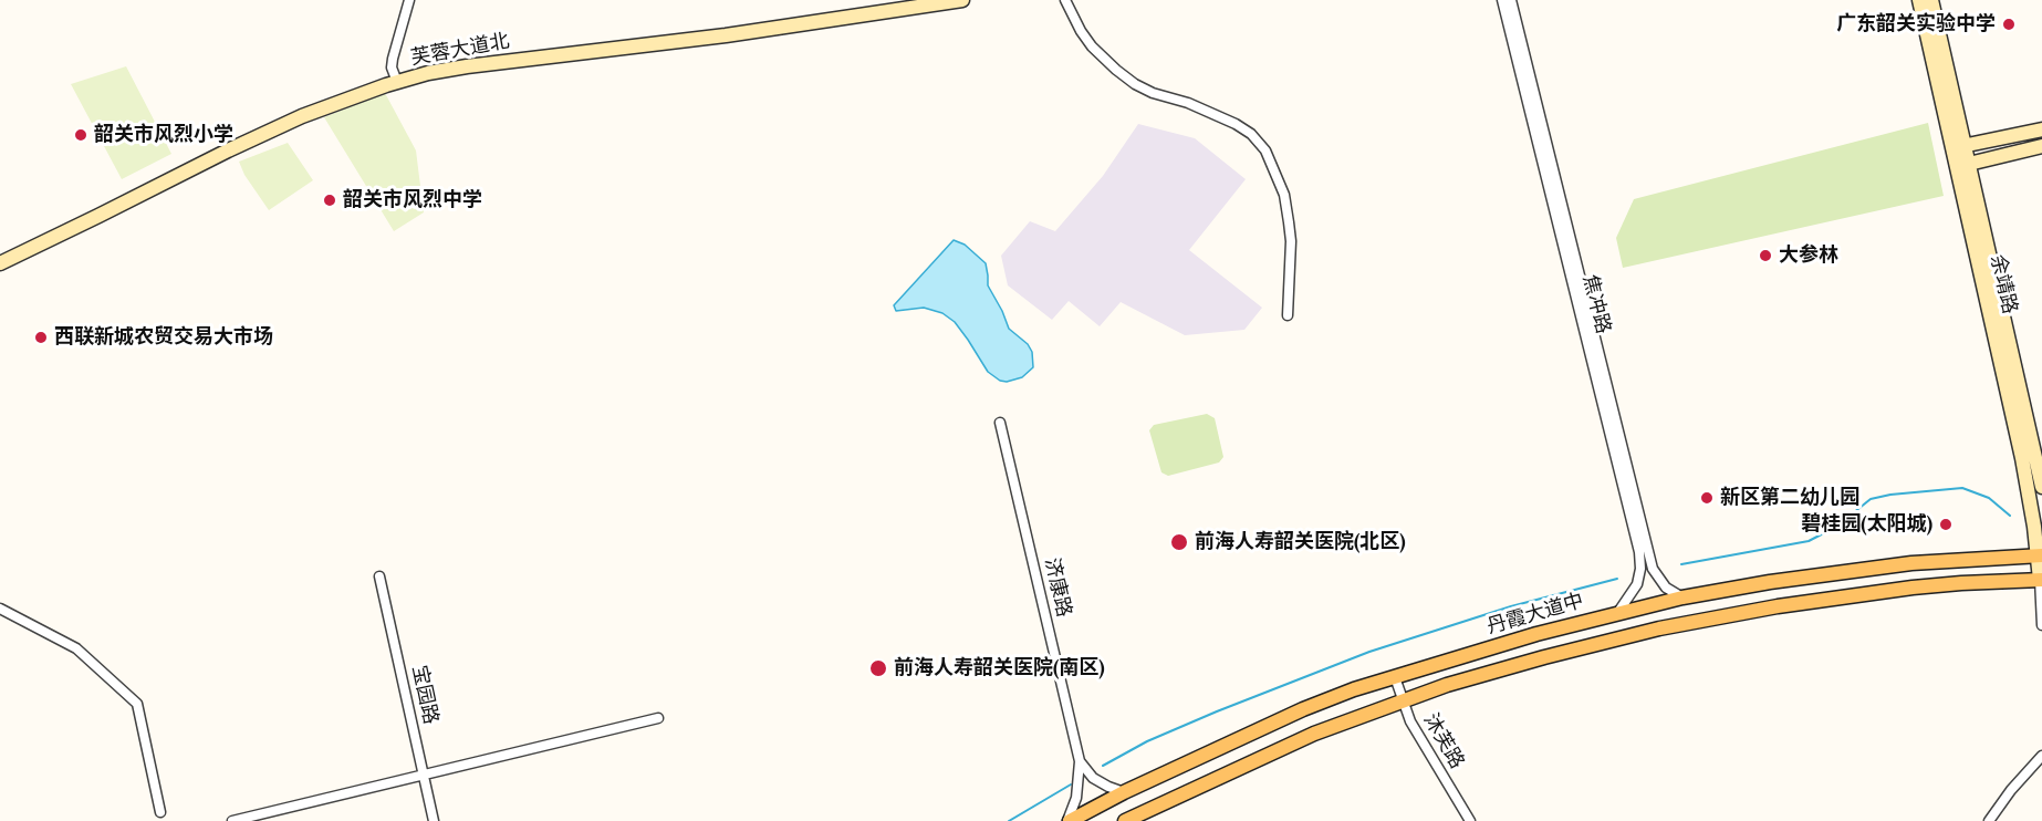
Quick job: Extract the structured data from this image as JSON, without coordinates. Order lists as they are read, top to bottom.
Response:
{
  "streets": {
    "main road": ["芙蓉大道北", "余靖路", "丹霞大道中"],
    "street": [
      "焦冲路",
      "济康路",
      "宝园路",
      "沐芙路"
    ]
  },
  "crossings": [
    ["余靖路", "丹霞大道中"],
    ["焦冲路", "丹霞大道中"],
    ["济康路", "丹霞大道中"],
    ["丹霞大道中", "沐芙路"]
  ],
  "places": [
    "广东韶关实验中学",
    "韶关市风烈小学",
    "韶关市风烈中学",
    "大参林",
    "西联新城农贸交易大市场",
    "新区第二幼儿园",
    "碧桂园(太阳城)",
    "前海人寿韶关医院(北区)",
    "前海人寿韶关医院(南区)"
  ]
}
